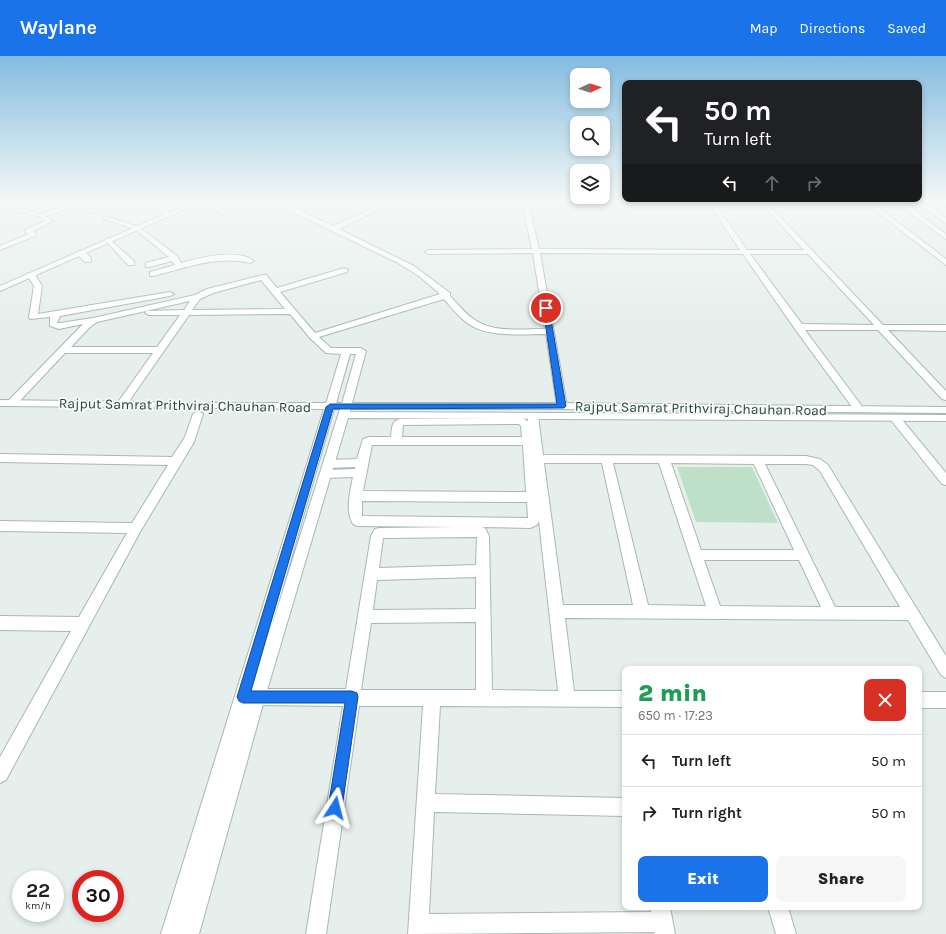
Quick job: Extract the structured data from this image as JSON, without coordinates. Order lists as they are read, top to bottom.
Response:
{
  "streets": {
    "street": ["Rajput Samrat Prithviraj Chauhan Road"]
  },
  "north": "right",
  "page": {
    "header": "Waylane",
    "nav": ["Map", "Directions", "Saved"],
    "turn": ["50 m", "Turn left"],
    "heading": ["2 min", "650 m · 17:23"],
    "list": [
      {
        "name": "Turn left",
        "value": "50 m"
      },
      {
        "name": "Turn right",
        "value": "50 m"
      }
    ],
    "buttons": ["Exit", "Share"],
    "speed": "22 km/h",
    "limit": "30"
  }
}
